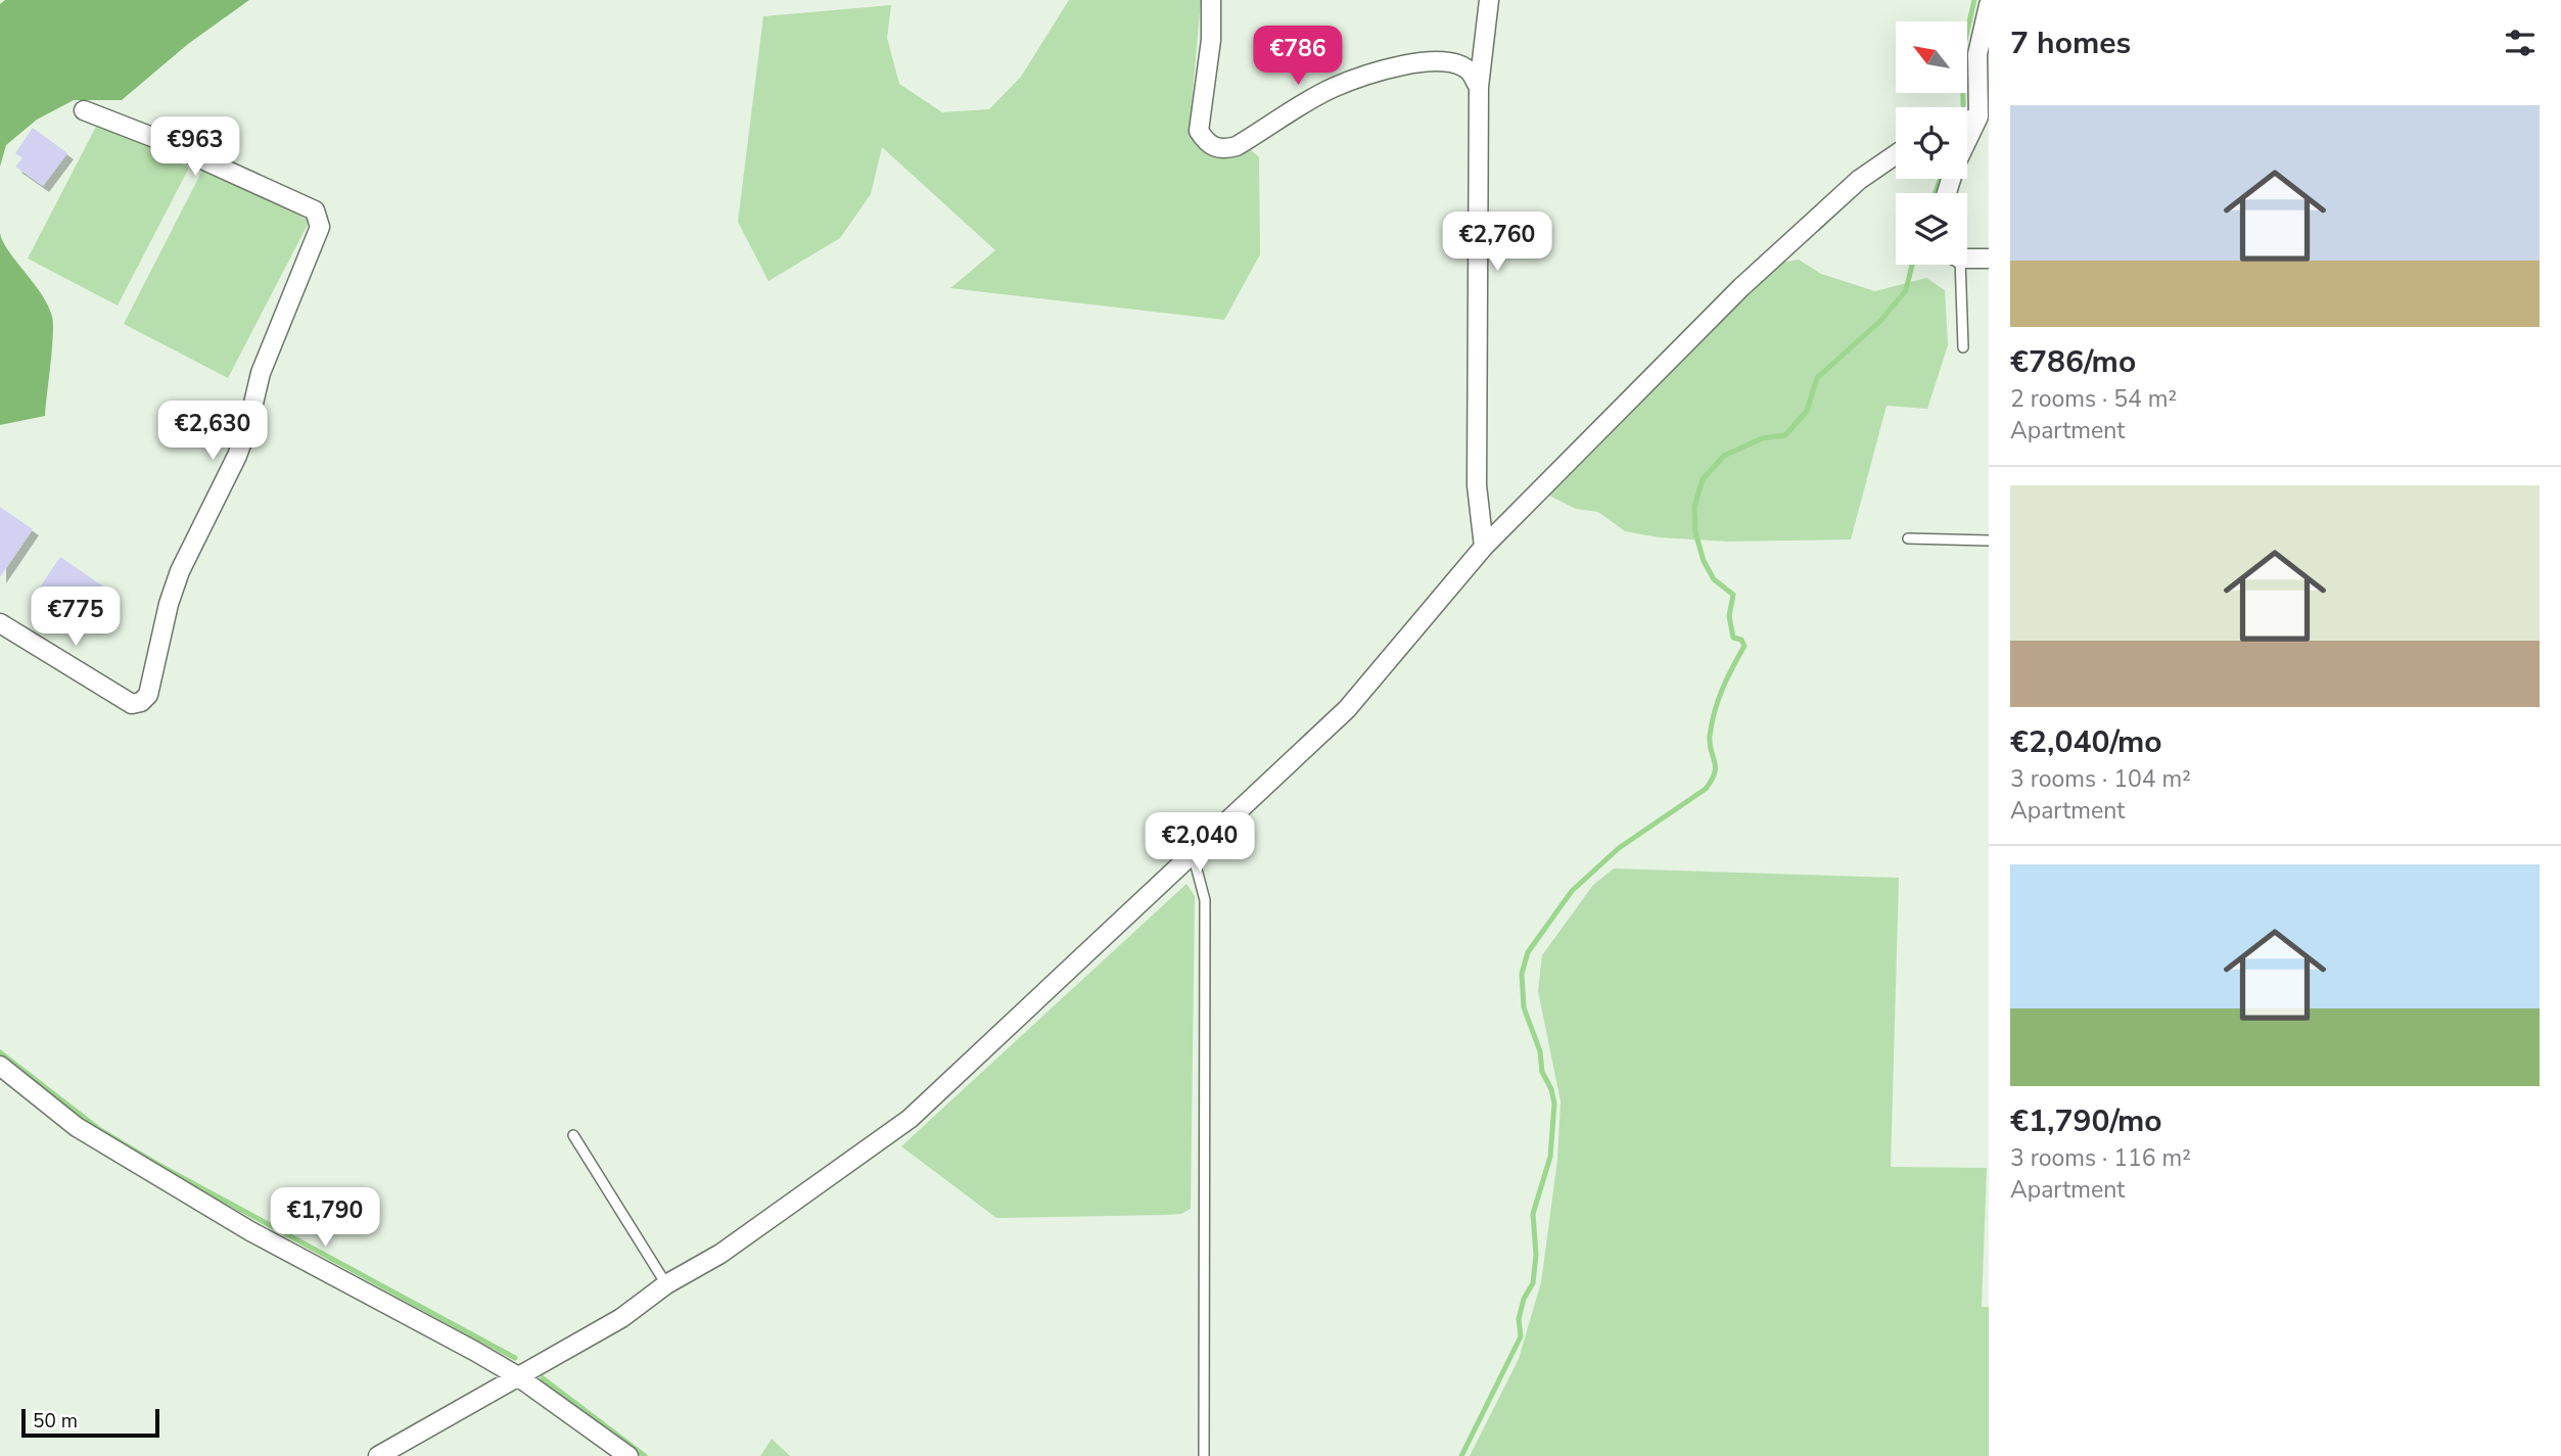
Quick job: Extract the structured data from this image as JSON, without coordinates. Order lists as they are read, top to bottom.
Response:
{
  "scale_bar": "50 m",
  "north": "top left",
  "page": {
    "heading": "7 homes",
    "price": [
      "€786",
      "€963",
      "€2,760",
      "€2,630",
      "€775",
      "€2,040",
      "€1,790"
    ],
    "list": [
      {
        "name": "€786/mo",
        "note": "2 rooms · 54 m² · Apartment"
      },
      {
        "name": "€2,040/mo",
        "note": "3 rooms · 104 m² · Apartment"
      },
      {
        "name": "€1,790/mo",
        "note": "3 rooms · 116 m² · Apartment"
      }
    ],
    "scale": "50 m"
  }
}
